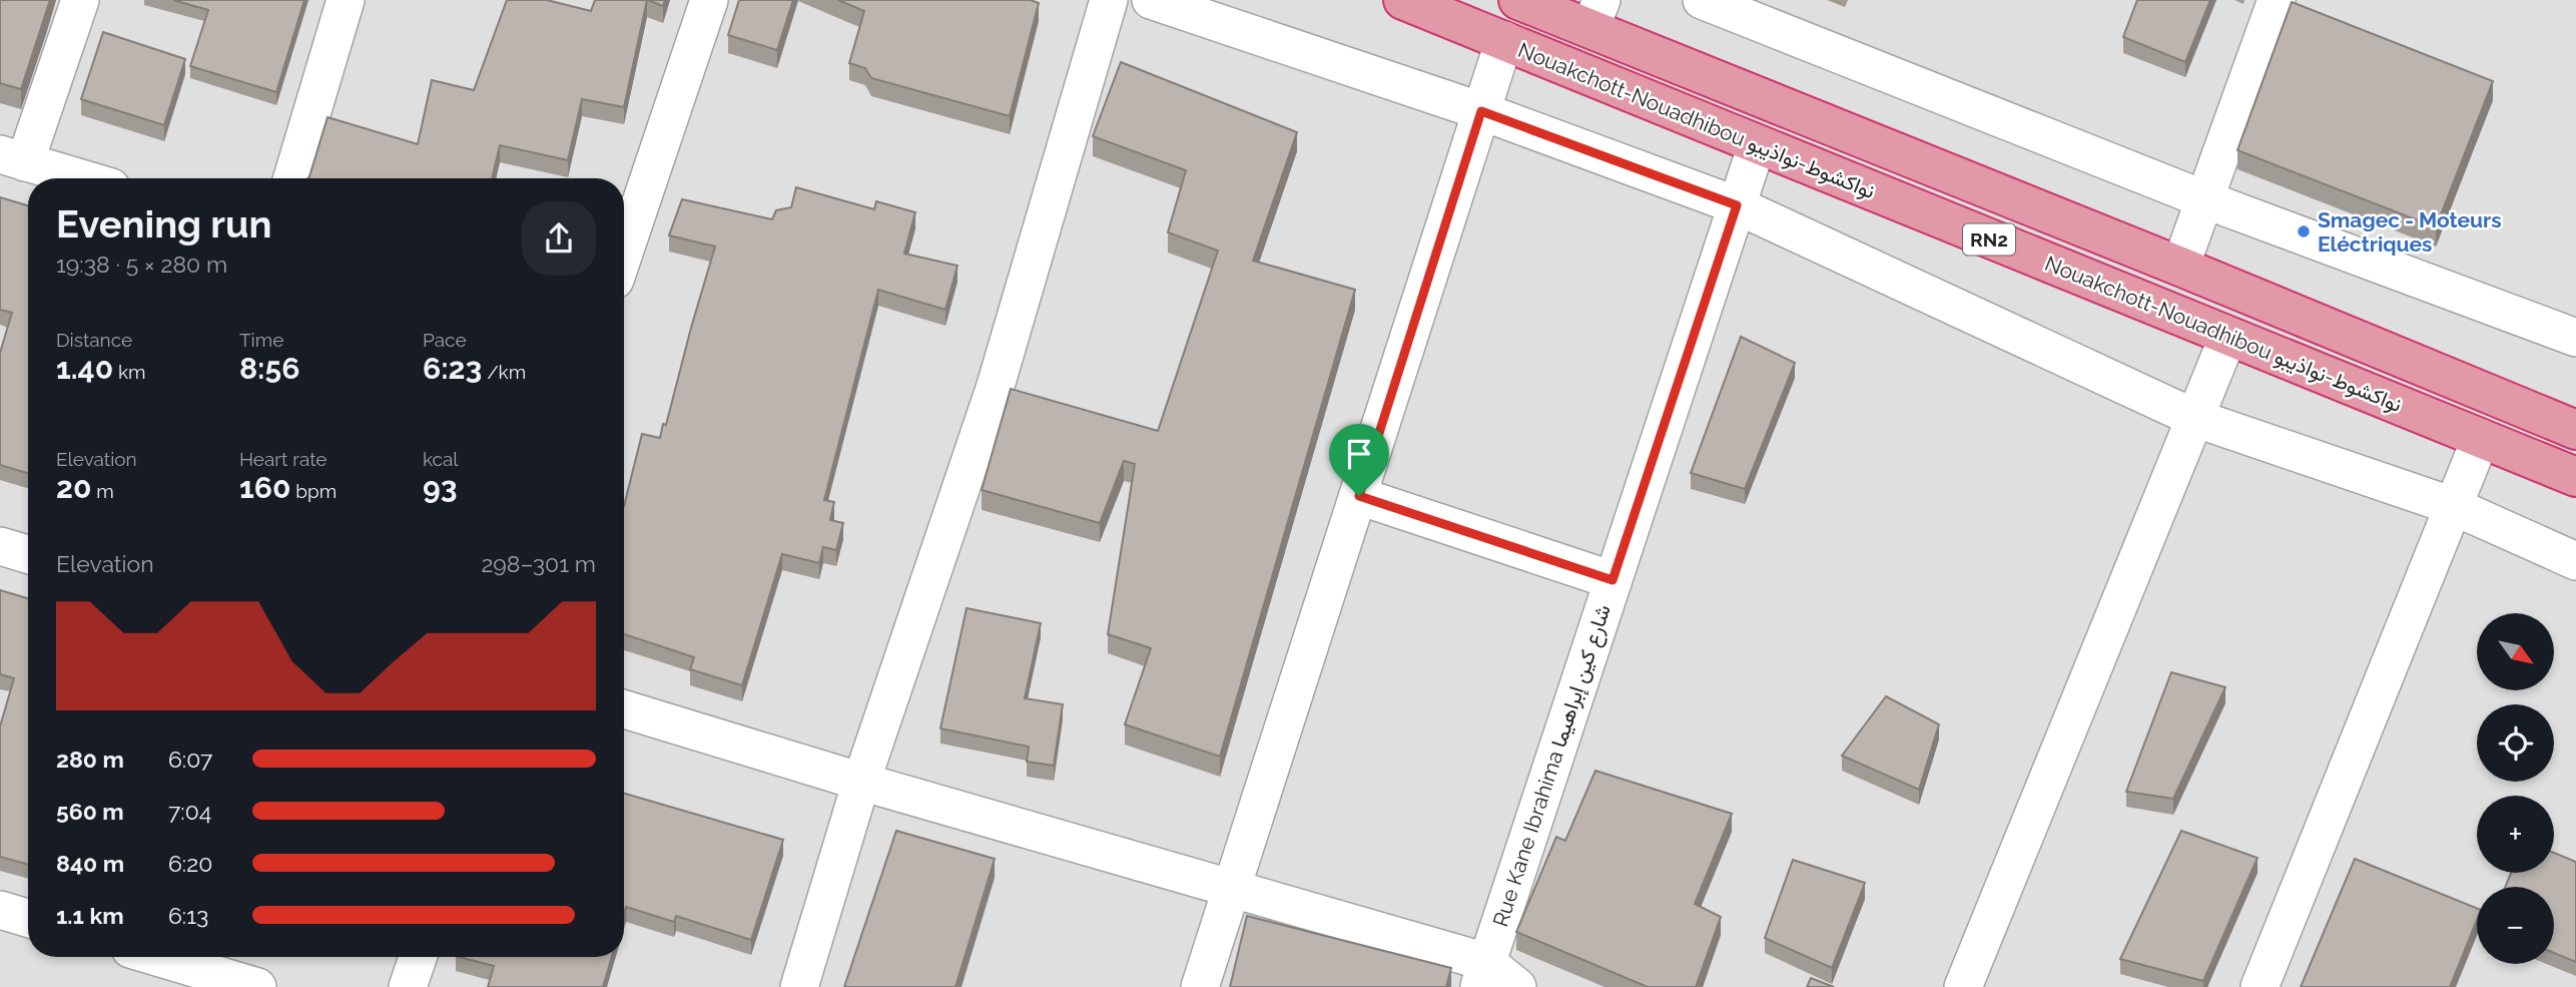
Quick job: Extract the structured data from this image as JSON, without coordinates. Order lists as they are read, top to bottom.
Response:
{
  "streets": {
    "highway": ["Nouakchott-Nouadhibou نواكشوط-نواذيبو", "RN2"],
    "street": ["Rue Kane Ibrahima شارع كين إبراهيما"]
  },
  "crossings": [
    ["Nouakchott-Nouadhibou نواكشوط-نواذيبو", "Rue Kane Ibrahima شارع كين إبراهيما"]
  ],
  "places": ["Smagec - Moteurs Eléctriques"],
  "north": "bottom right",
  "page": {
    "heading": ["Evening run", "19:38 · 5 × 280 m"],
    "stats": [
      ["Distance", "1.40 km"],
      ["Time", "8:56"],
      ["Pace", "6:23 /km"],
      ["Elevation", "20 m"],
      ["Heart rate", "160 bpm"],
      ["kcal", "93"]
    ],
    "chart": ["Elevation", "298–301 m"],
    "map_buttons": ["+", "−"],
    "list": [
      {
        "name": "280 m",
        "note": "6:07"
      },
      {
        "name": "560 m",
        "note": "7:04"
      },
      {
        "name": "840 m",
        "note": "6:20"
      },
      {
        "name": "1.1 km",
        "note": "6:13"
      }
    ]
  }
}
